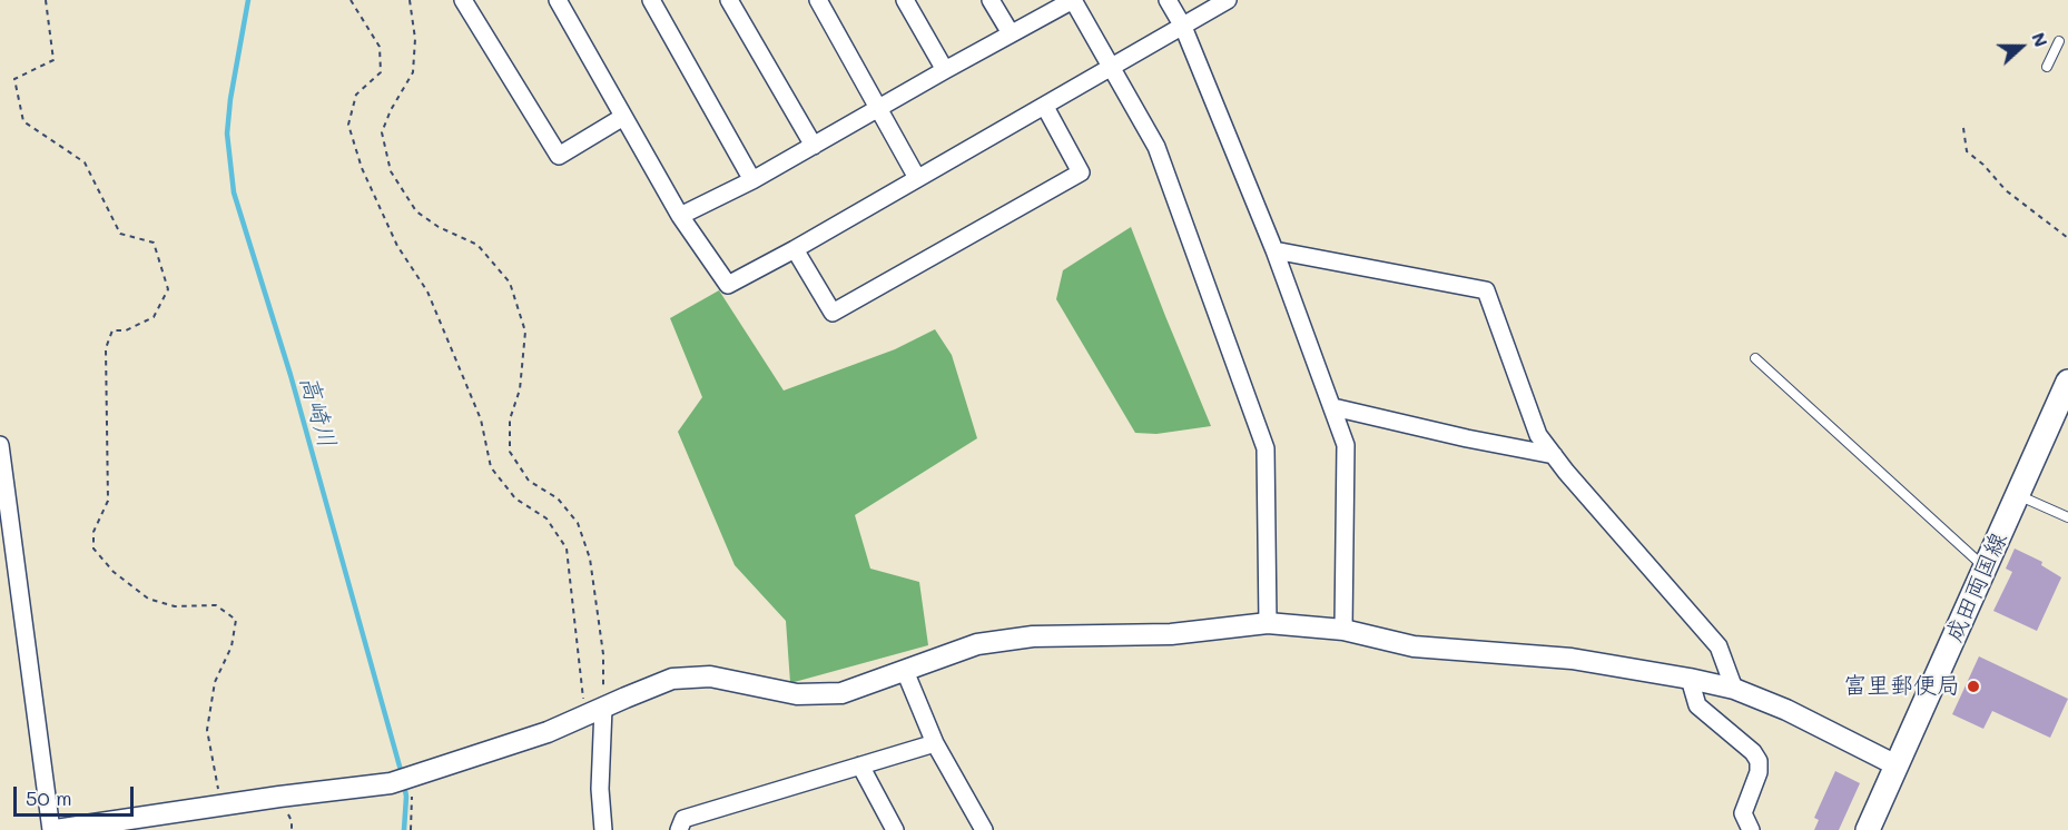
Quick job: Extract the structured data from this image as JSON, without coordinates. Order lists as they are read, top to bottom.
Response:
{
  "streets": {
    "main road": ["成田両国線"]
  },
  "water": ["高崎川"],
  "places": ["富里郵便局"],
  "scale_bar": "50 m",
  "north": "right"
}
